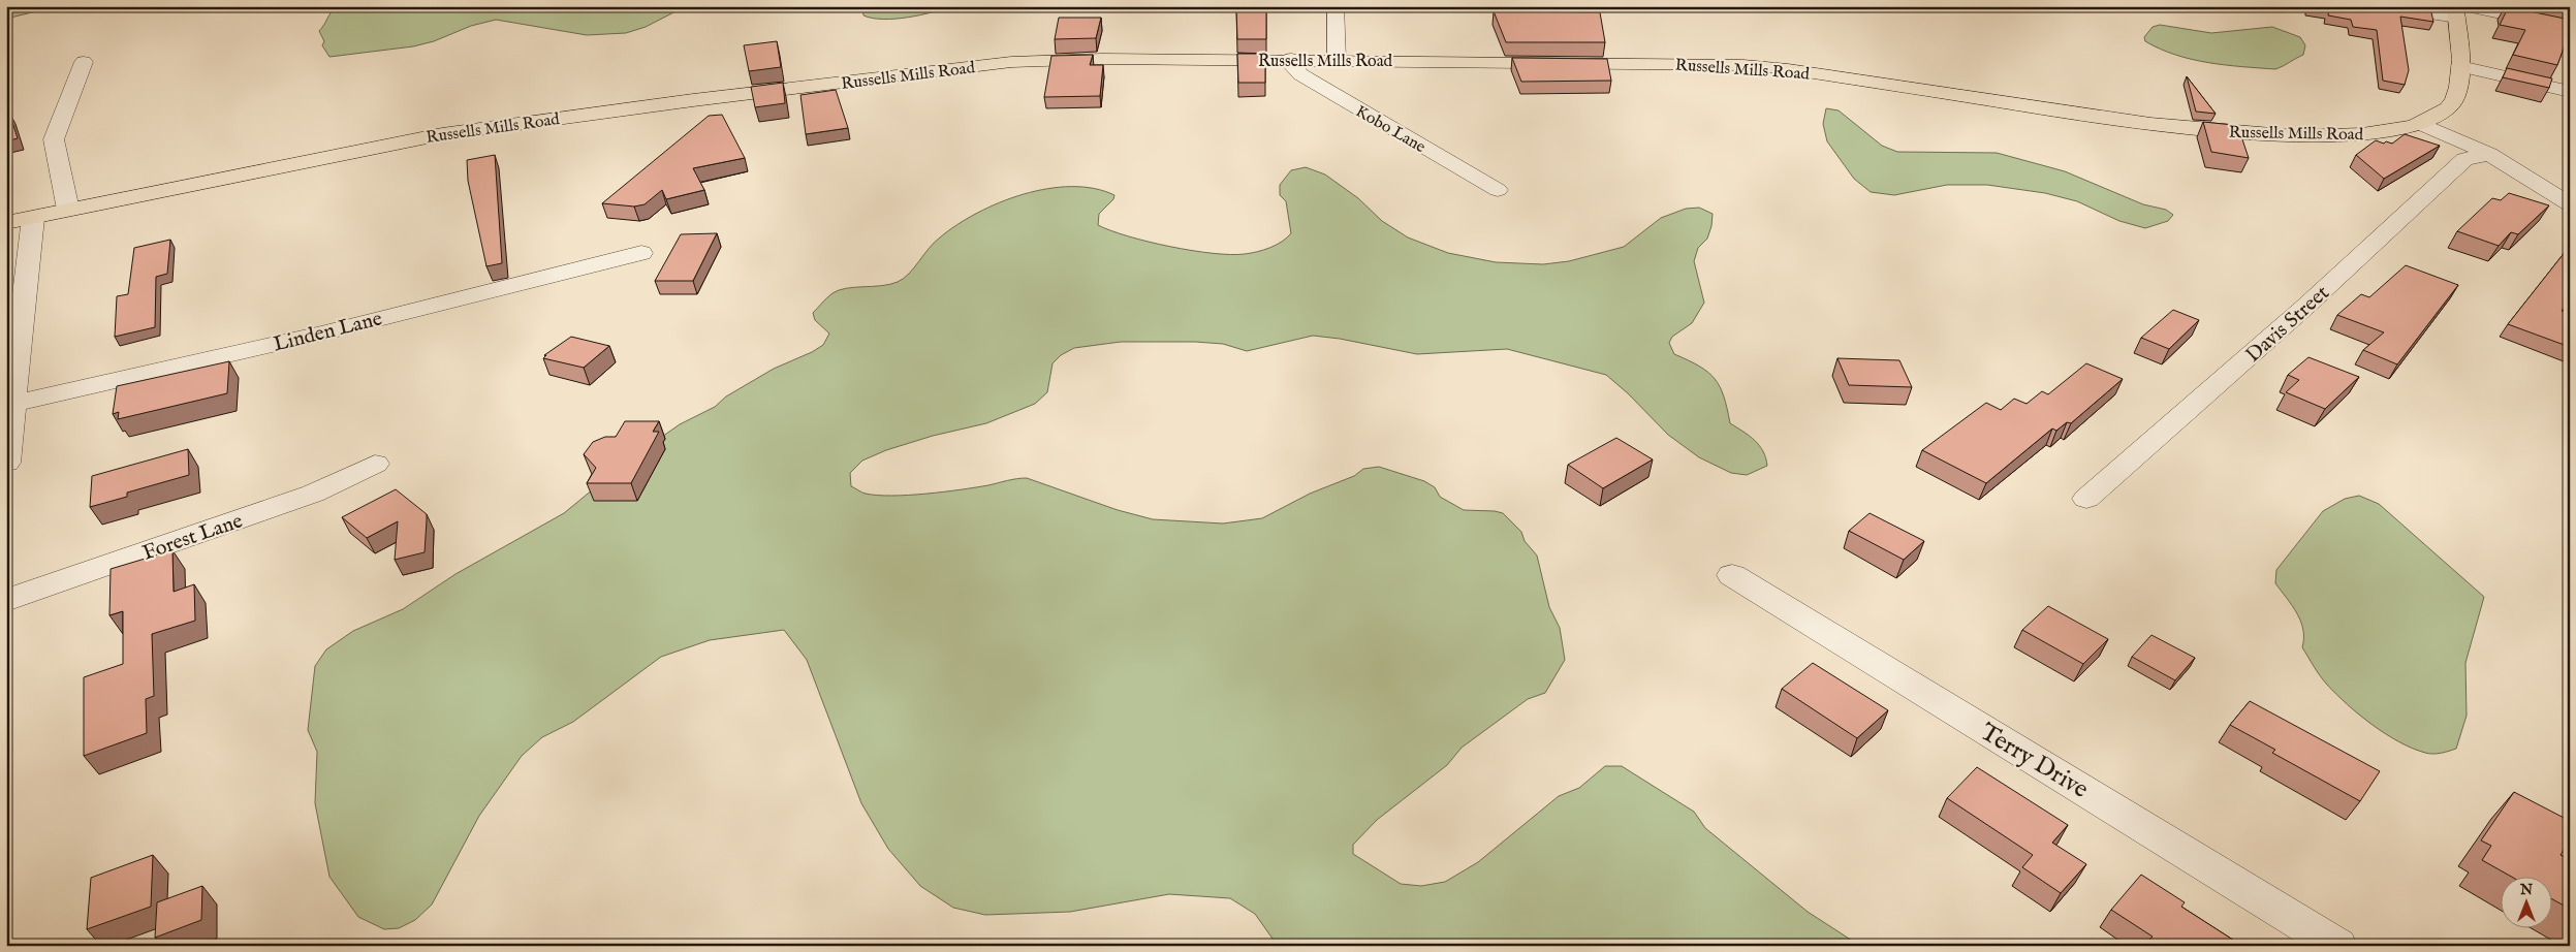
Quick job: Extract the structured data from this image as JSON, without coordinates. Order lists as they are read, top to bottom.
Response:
{
  "streets": {
    "main road": ["Russells Mills Road"],
    "street": [
      "Kobo Lane",
      "Davis Street",
      "Linden Lane",
      "Forest Lane",
      "Terry Drive"
    ]
  },
  "crossings": [
    ["Russells Mills Road", "Kobo Lane"]
  ],
  "north": "top"
}
